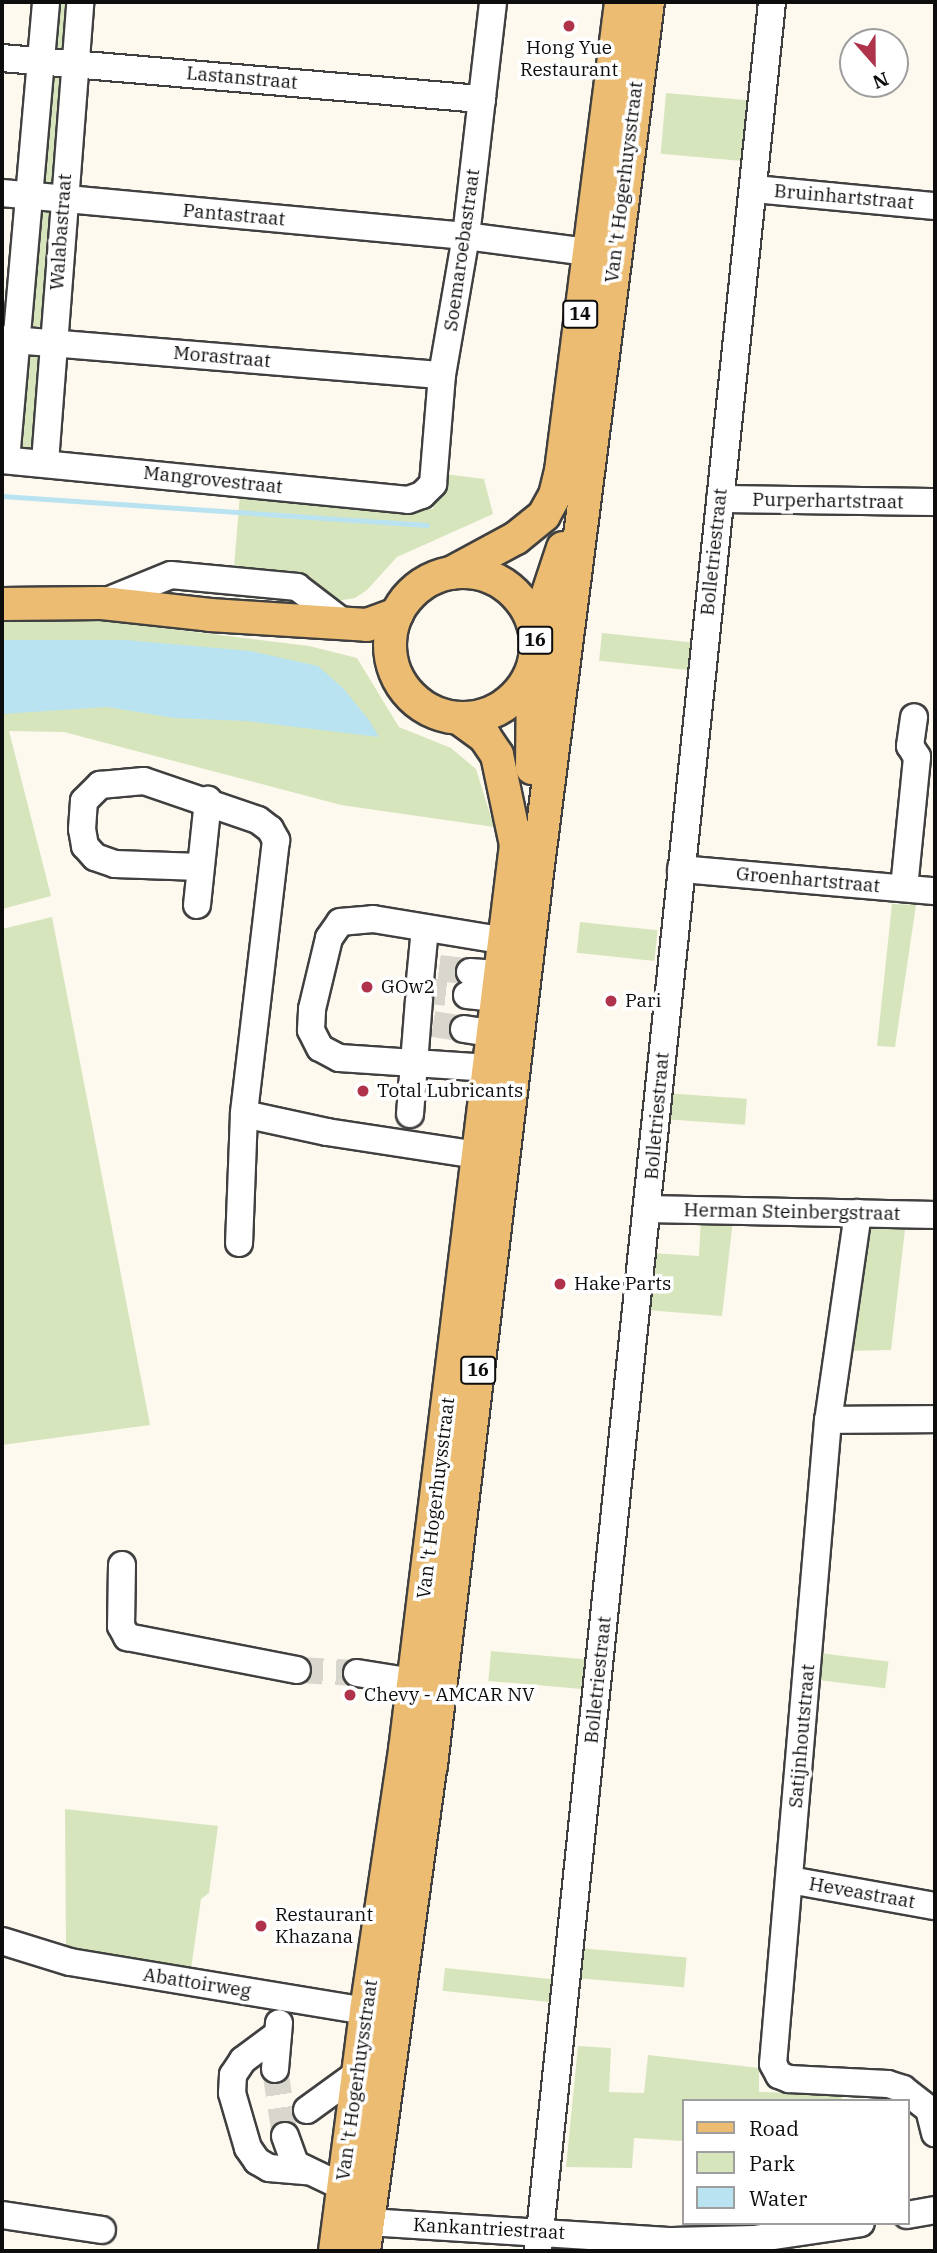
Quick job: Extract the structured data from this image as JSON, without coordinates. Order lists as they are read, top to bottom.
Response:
{
  "streets": {
    "main road": ["Van 't Hogerhuysstraat", "14", "16"],
    "street": [
      "Lastanstraat",
      "Bruinhartstraat",
      "Pantastraat",
      "Walabastraat",
      "Soemaroebastraat",
      "Morastraat",
      "Mangrovestraat",
      "Purperhartstraat",
      "Bolletriestraat",
      "Groenhartstraat",
      "Herman Steinbergstraat",
      "Satijnhoutstraat",
      "Heveastraat",
      "Abattoirweg",
      "Kankantriestraat"
    ]
  },
  "crossings": [
    ["Lastanstraat", "Walabastraat"],
    ["Lastanstraat", "Soemaroebastraat"],
    ["Van 't Hogerhuysstraat", "Pantastraat"],
    ["Van 't Hogerhuysstraat", "16"],
    ["Van 't Hogerhuysstraat", "Abattoirweg"],
    ["Van 't Hogerhuysstraat", "Kankantriestraat"],
    ["Bruinhartstraat", "Bolletriestraat"],
    ["Pantastraat", "Walabastraat"],
    ["Pantastraat", "Soemaroebastraat"],
    ["Walabastraat", "Morastraat"],
    ["Walabastraat", "Mangrovestraat"],
    ["Soemaroebastraat", "Morastraat"],
    ["Soemaroebastraat", "Mangrovestraat"],
    ["Purperhartstraat", "Bolletriestraat"],
    ["Bolletriestraat", "Groenhartstraat"],
    ["Bolletriestraat", "Herman Steinbergstraat"],
    ["Bolletriestraat", "Kankantriestraat"],
    ["Herman Steinbergstraat", "Satijnhoutstraat"],
    ["Satijnhoutstraat", "Heveastraat"]
  ],
  "places": [
    "Hong Yue Restaurant",
    "GOw2",
    "Pari",
    "Total Lubricants",
    "Hake Parts",
    "Chevy - AMCAR NV",
    "Restaurant Khazana"
  ],
  "legend": ["Road", "Park", "Water"],
  "north": "bottom"
}
